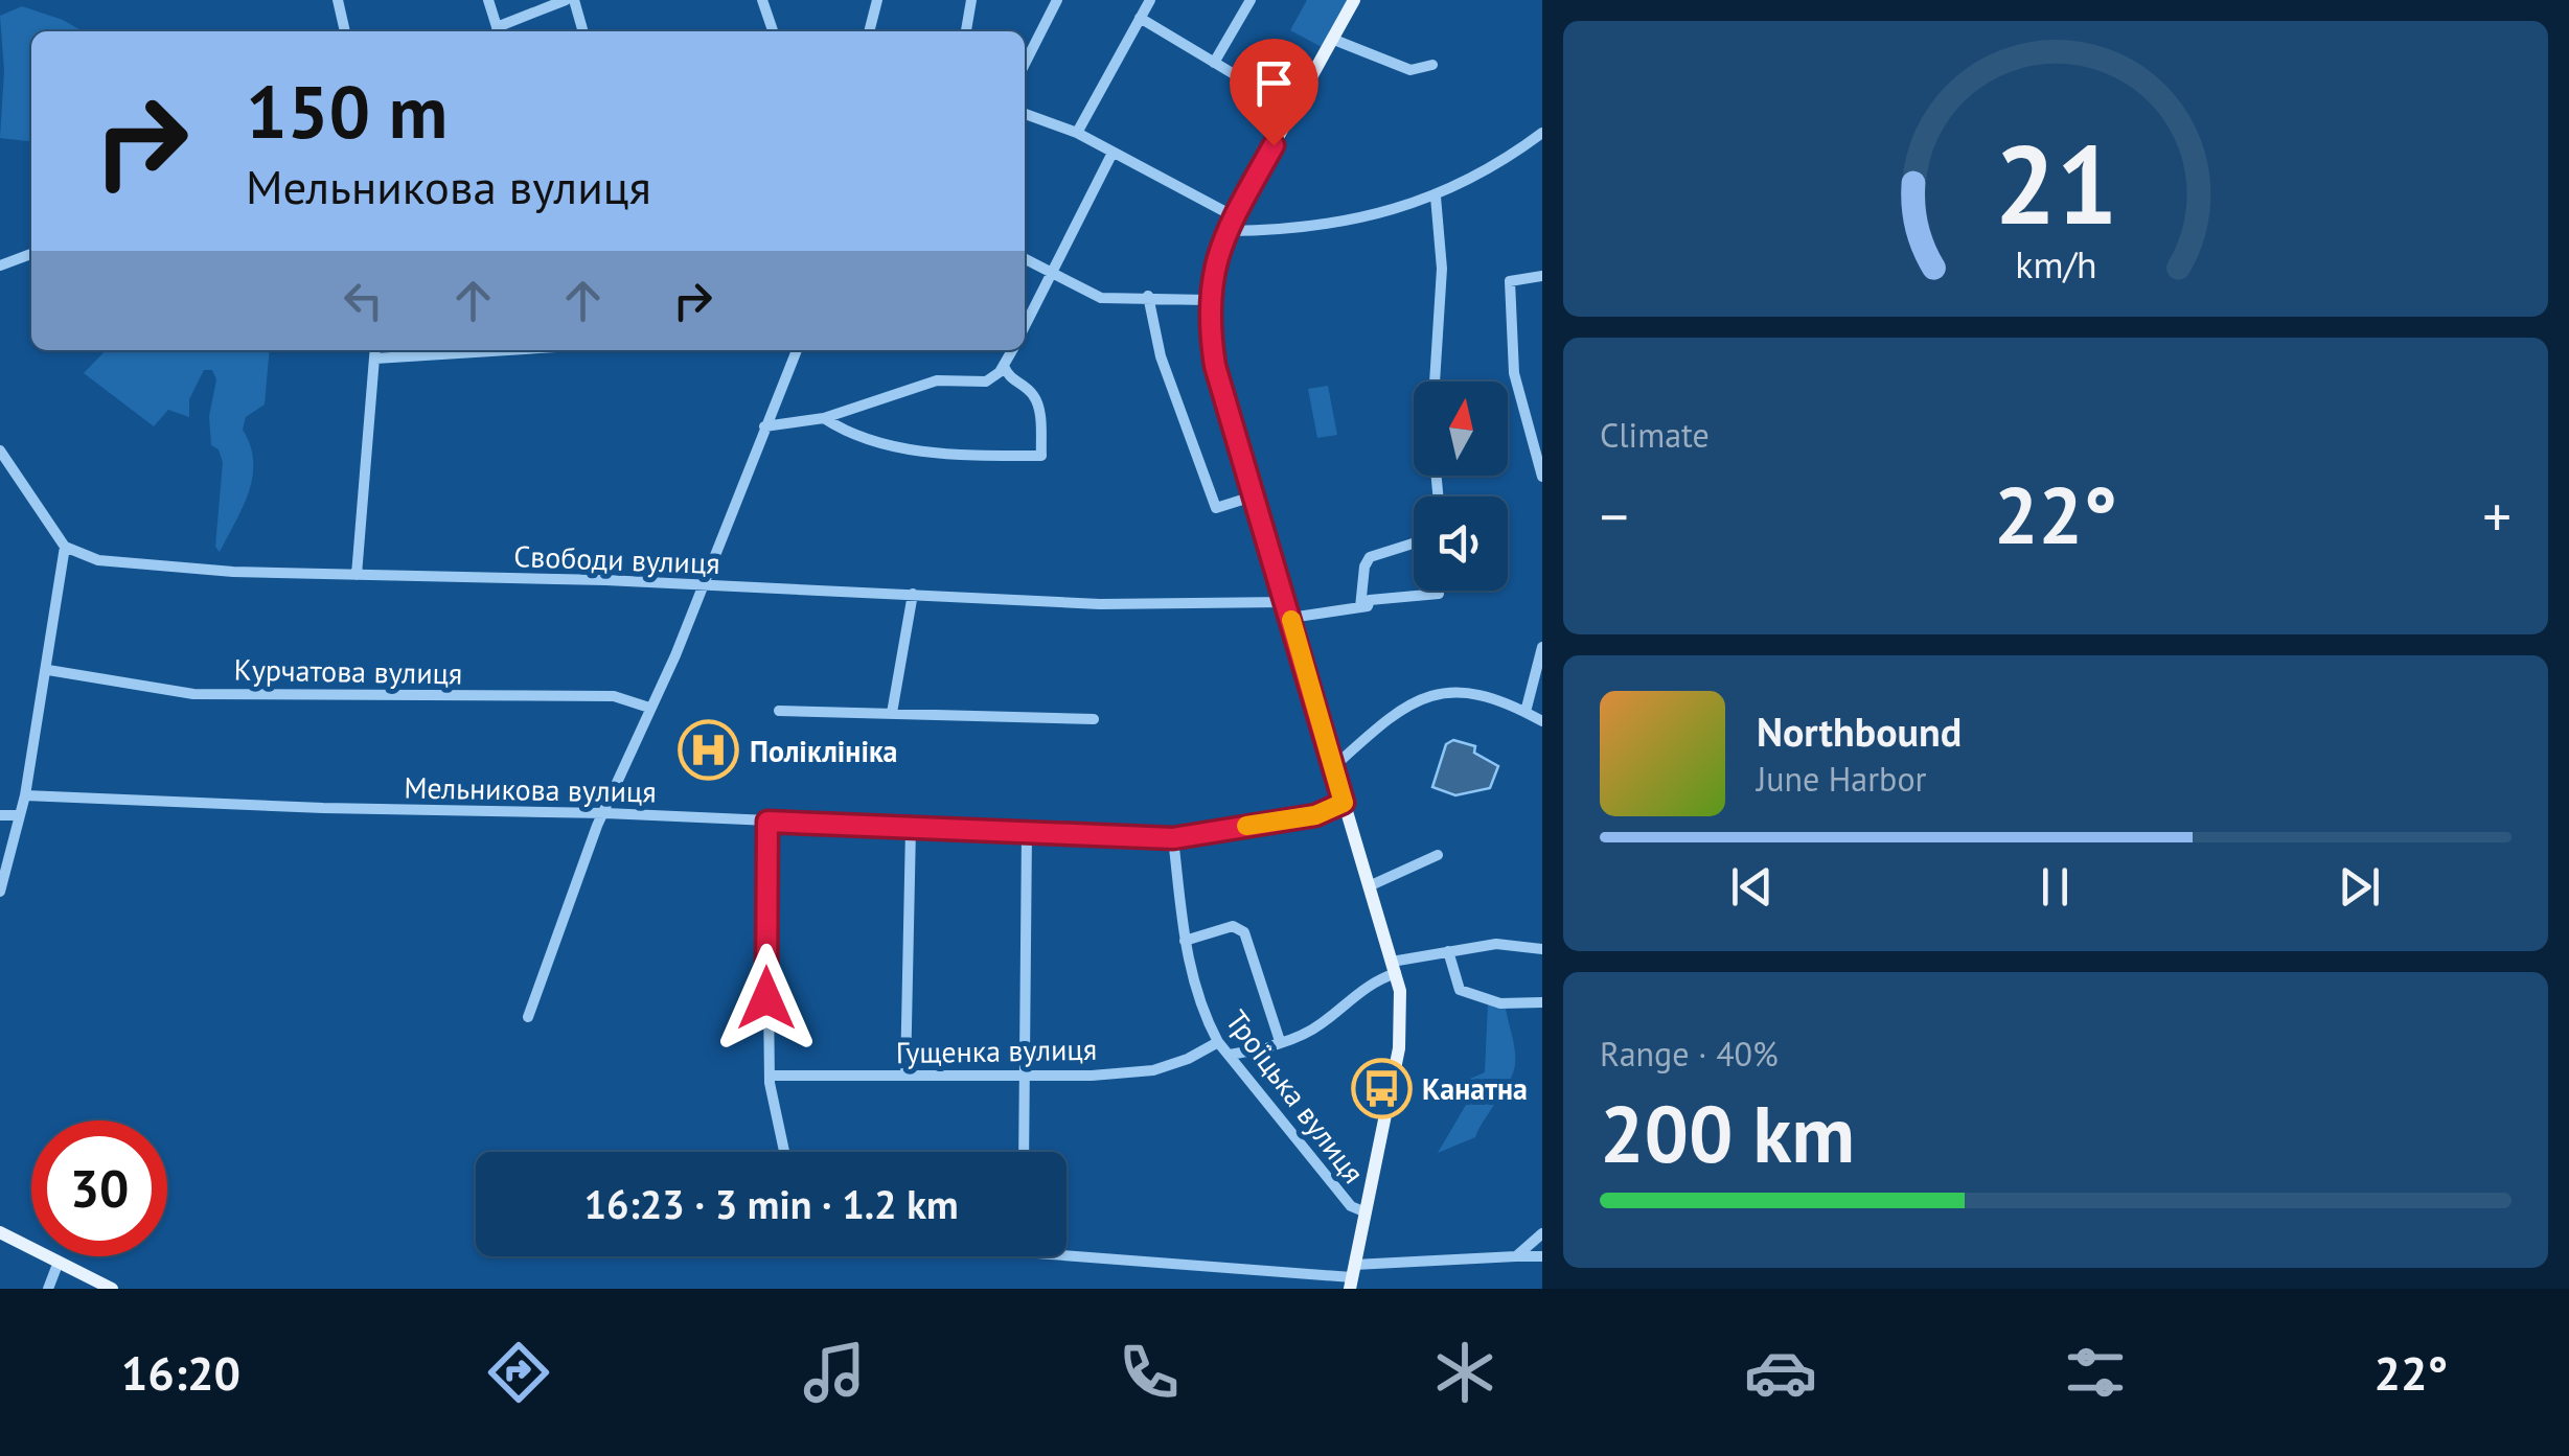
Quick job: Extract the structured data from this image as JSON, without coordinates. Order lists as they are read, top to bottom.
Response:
{
  "streets": {
    "street": [
      "Свободи вулиця",
      "Курчатова вулиця",
      "Мельникова вулиця",
      "Гущенка вулиця",
      "Троїцька вулиця"
    ]
  },
  "crossings": [
    ["Мельникова вулиця", "Троїцька вулиця"],
    ["Гущенка вулиця", "Троїцька вулиця"]
  ],
  "places": {
    "hospital": ["Поліклініка"],
    "bus stop": ["Канатна"]
  },
  "north": "top",
  "page": {
    "turn": ["150 m", "Мельникова вулиця"],
    "tile": [
      "Climate",
      ["Range · 40%", "200 km"]
    ],
    "heat": ["−", "22°", "+"],
    "song": ["Northbound", "June Harbor"],
    "limit": "30",
    "trip": "16:23 · 3 min · 1.2 km",
    "tabs": ["16:20", "22°"],
    "gauge": ["21", "km/h"]
  }
}
